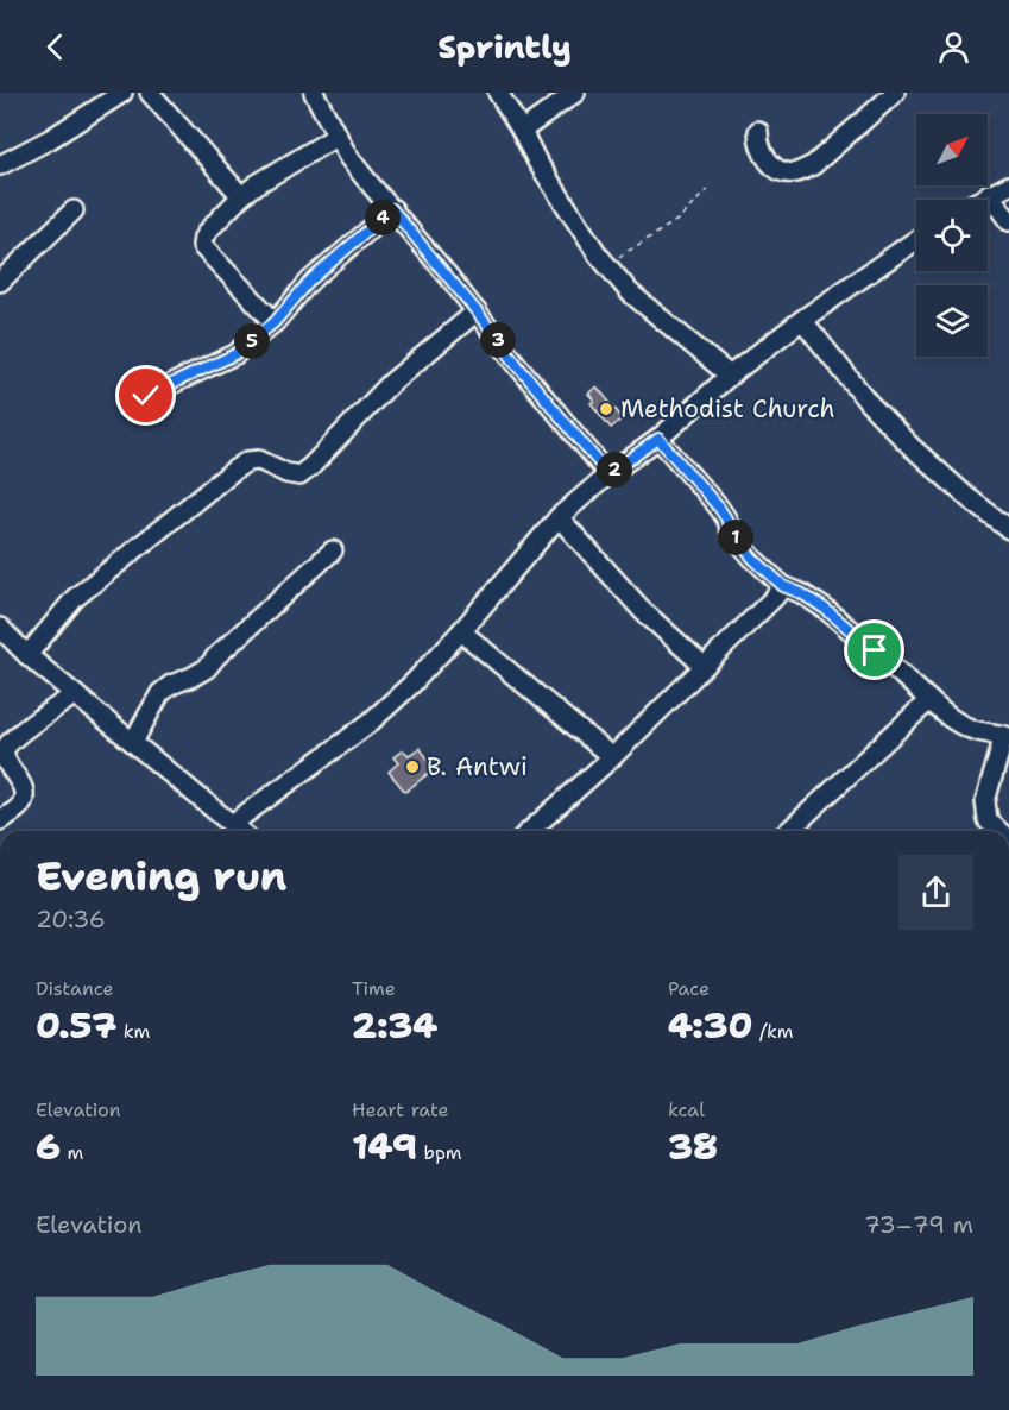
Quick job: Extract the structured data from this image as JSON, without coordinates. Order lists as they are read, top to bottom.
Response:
{
  "places": ["Methodist Church", "B. Antwi"],
  "north": "top right",
  "page": {
    "header": "Sprintly",
    "pins": [
      "4",
      "3",
      "5",
      "2",
      "1"
    ],
    "heading": ["Evening run", "20:36"],
    "stats": [
      ["Distance", "0.57 km"],
      ["Time", "2:34"],
      ["Pace", "4:30 /km"],
      ["Elevation", "6 m"],
      ["Heart rate", "149 bpm"],
      ["kcal", "38"]
    ],
    "chart": ["Elevation", "73–79 m"]
  }
}
